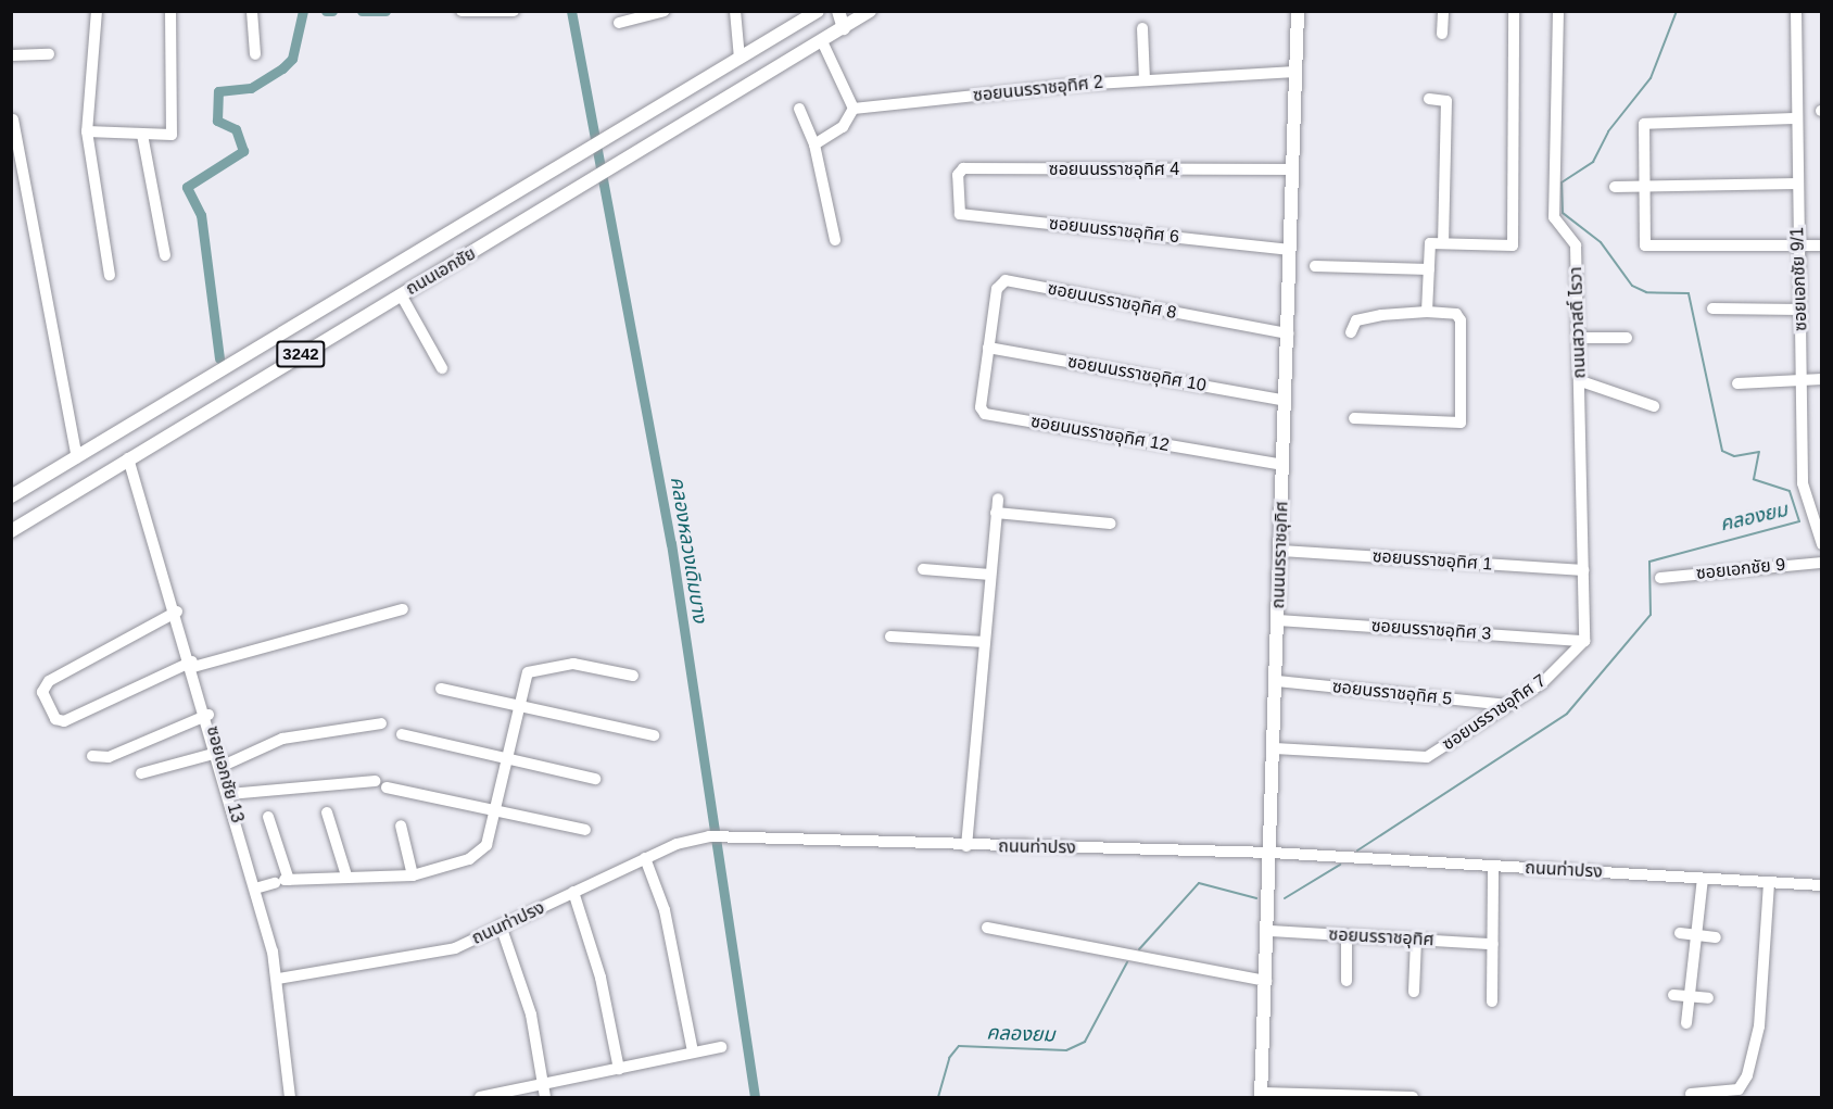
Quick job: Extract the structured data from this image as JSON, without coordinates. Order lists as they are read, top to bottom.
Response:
{
  "streets": {
    "main road": ["ถนนเอกชัย", "3242", "ถนนนรราชอุทิศ"],
    "street": [
      "ซอยนนรราชอุทิศ 2",
      "ซอยนนรราชอุทิศ 4",
      "ซอยนนรราชอุทิศ 6",
      "ซอยเอกชัย 9/1",
      "ซอยนนรราชอุทิศ 8",
      "ถนนสวาสดิ์ ไรวา",
      "ซอยนนรราชอุทิศ 10",
      "ซอยนนรราชอุทิศ 12",
      "ซอยนรราชอุทิศ 1",
      "ซอยเอกชัย 9",
      "ซอยนรราชอุทิศ 3",
      "ซอยนรราชอุทิศ 5",
      "ซอยนรราชอุทิศ 7",
      "ซอยเอกชัย 13",
      "ถนนท่าปรง",
      "ซอยนรราชอุทิศ"
    ]
  },
  "crossings": [
    ["ซอยนนรราชอุทิศ 2", "ถนนนรราชอุทิศ"],
    ["ซอยนนรราชอุทิศ 4", "ซอยนนรราชอุทิศ 6"],
    ["ซอยนนรราชอุทิศ 4", "ถนนนรราชอุทิศ"],
    ["ซอยนนรราชอุทิศ 6", "ถนนนรราชอุทิศ"],
    ["ถนนเอกชัย", "ซอยเอกชัย 13"],
    ["ซอยนนรราชอุทิศ 8", "ซอยนนรราชอุทิศ 10"],
    ["ซอยนนรราชอุทิศ 8", "ซอยนนรราชอุทิศ 12"],
    ["ซอยนนรราชอุทิศ 8", "ถนนนรราชอุทิศ"],
    ["ถนนสวาสดิ์ ไรวา", "ซอยนรราชอุทิศ 1"],
    ["ถนนสวาสดิ์ ไรวา", "ซอยนรราชอุทิศ 3"],
    ["ถนนสวาสดิ์ ไรวา", "ซอยนรราชอุทิศ 7"],
    ["ซอยนนรราชอุทิศ 10", "ซอยนนรราชอุทิศ 12"],
    ["ซอยนนรราชอุทิศ 10", "ถนนนรราชอุทิศ"],
    ["ซอยนนรราชอุทิศ 12", "ถนนนรราชอุทิศ"],
    ["ถนนนรราชอุทิศ", "ซอยนรราชอุทิศ 1"],
    ["ถนนนรราชอุทิศ", "ซอยนรราชอุทิศ 3"],
    ["ถนนนรราชอุทิศ", "ซอยนรราชอุทิศ 5"],
    ["ถนนนรราชอุทิศ", "ซอยนรราชอุทิศ 7"],
    ["ถนนนรราชอุทิศ", "ถนนท่าปรง"],
    ["ถนนนรราชอุทิศ", "ซอยนรราชอุทิศ"],
    ["ซอยนรราชอุทิศ 3", "ซอยนรราชอุทิศ 7"],
    ["ซอยนรราชอุทิศ 5", "ซอยนรราชอุทิศ 7"],
    ["ซอยเอกชัย 13", "ถนนท่าปรง"]
  ],
  "water": ["คลองยม", "คลองหลวงเดิมบาง"]
}
